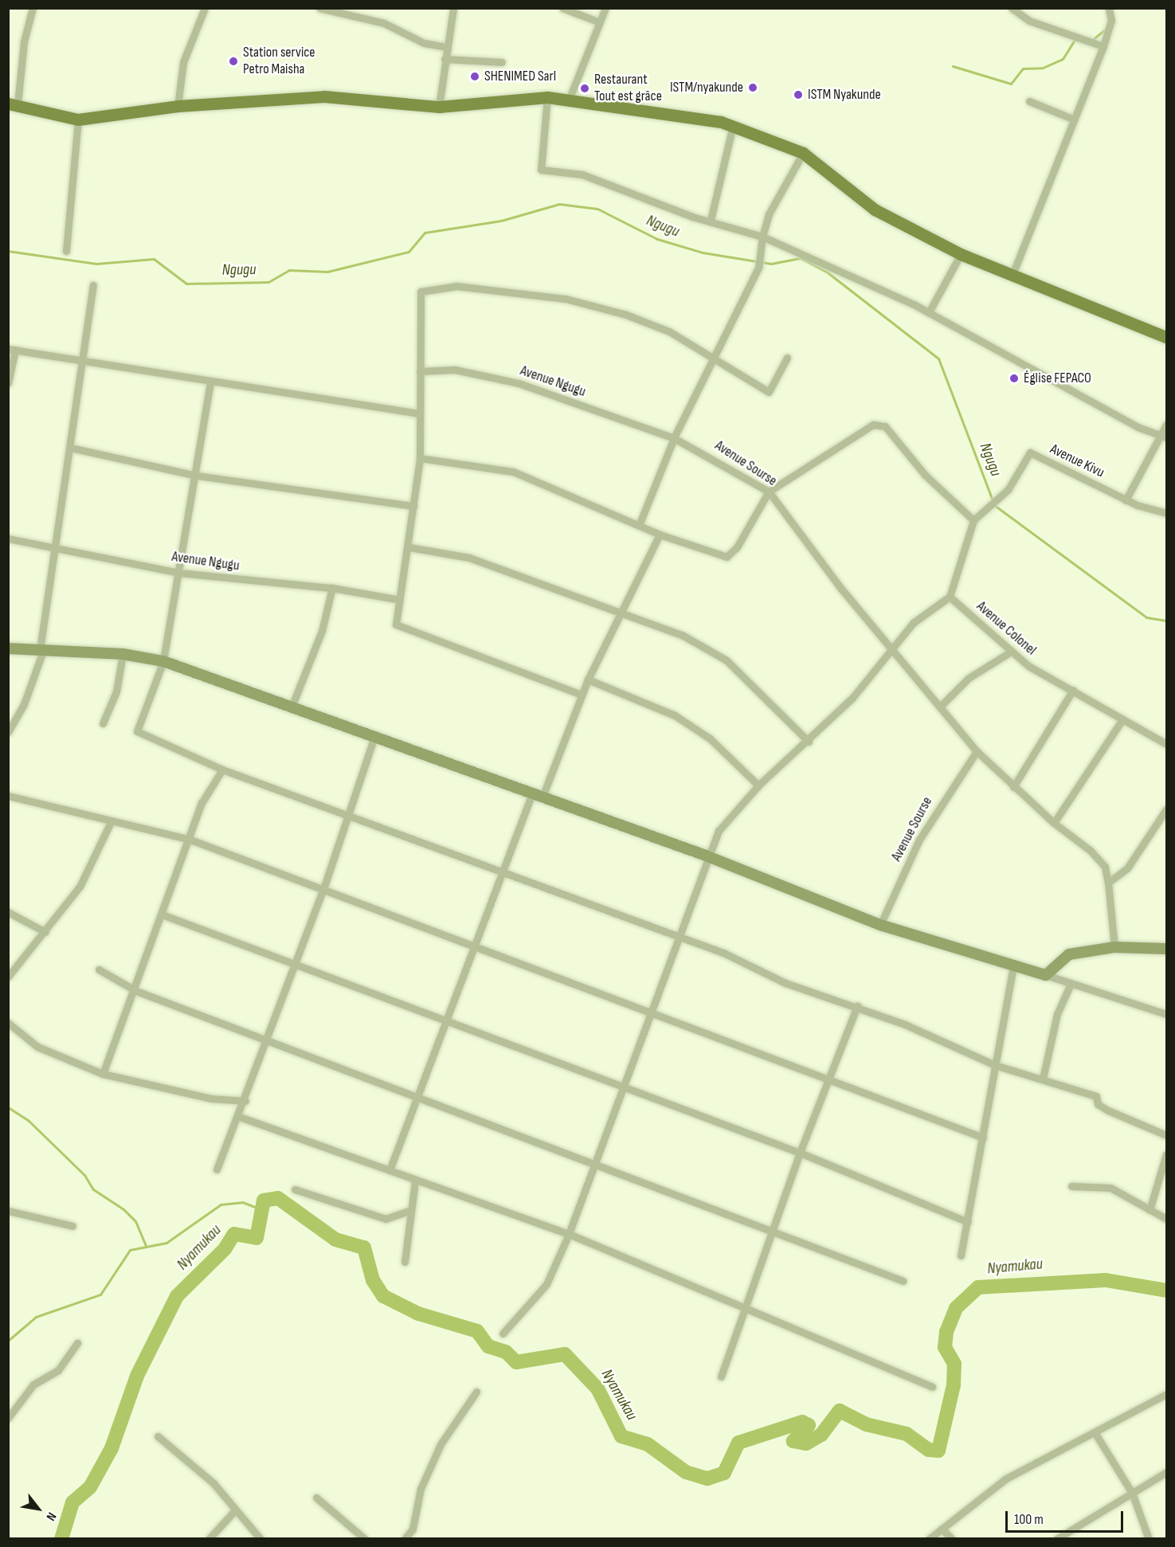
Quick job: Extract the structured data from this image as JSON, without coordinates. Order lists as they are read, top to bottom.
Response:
{
  "streets": {
    "street": [
      "Avenue Ngugu",
      "Avenue Kivu",
      "Avenue Sourse",
      "Avenue Colonel"
    ]
  },
  "crossings": [
    ["Avenue Ngugu", "Avenue Sourse"]
  ],
  "water": ["Ngugu", "Nyamukau"],
  "places": [
    "Station service Petro Maisha",
    "SHENIMED Sarl",
    "ISTM/nyakunde",
    "Restaurant Tout est grâce",
    "ISTM Nyakunde",
    "Église FEPACO"
  ],
  "scale_bar": "100 m",
  "north": "bottom right"
}
